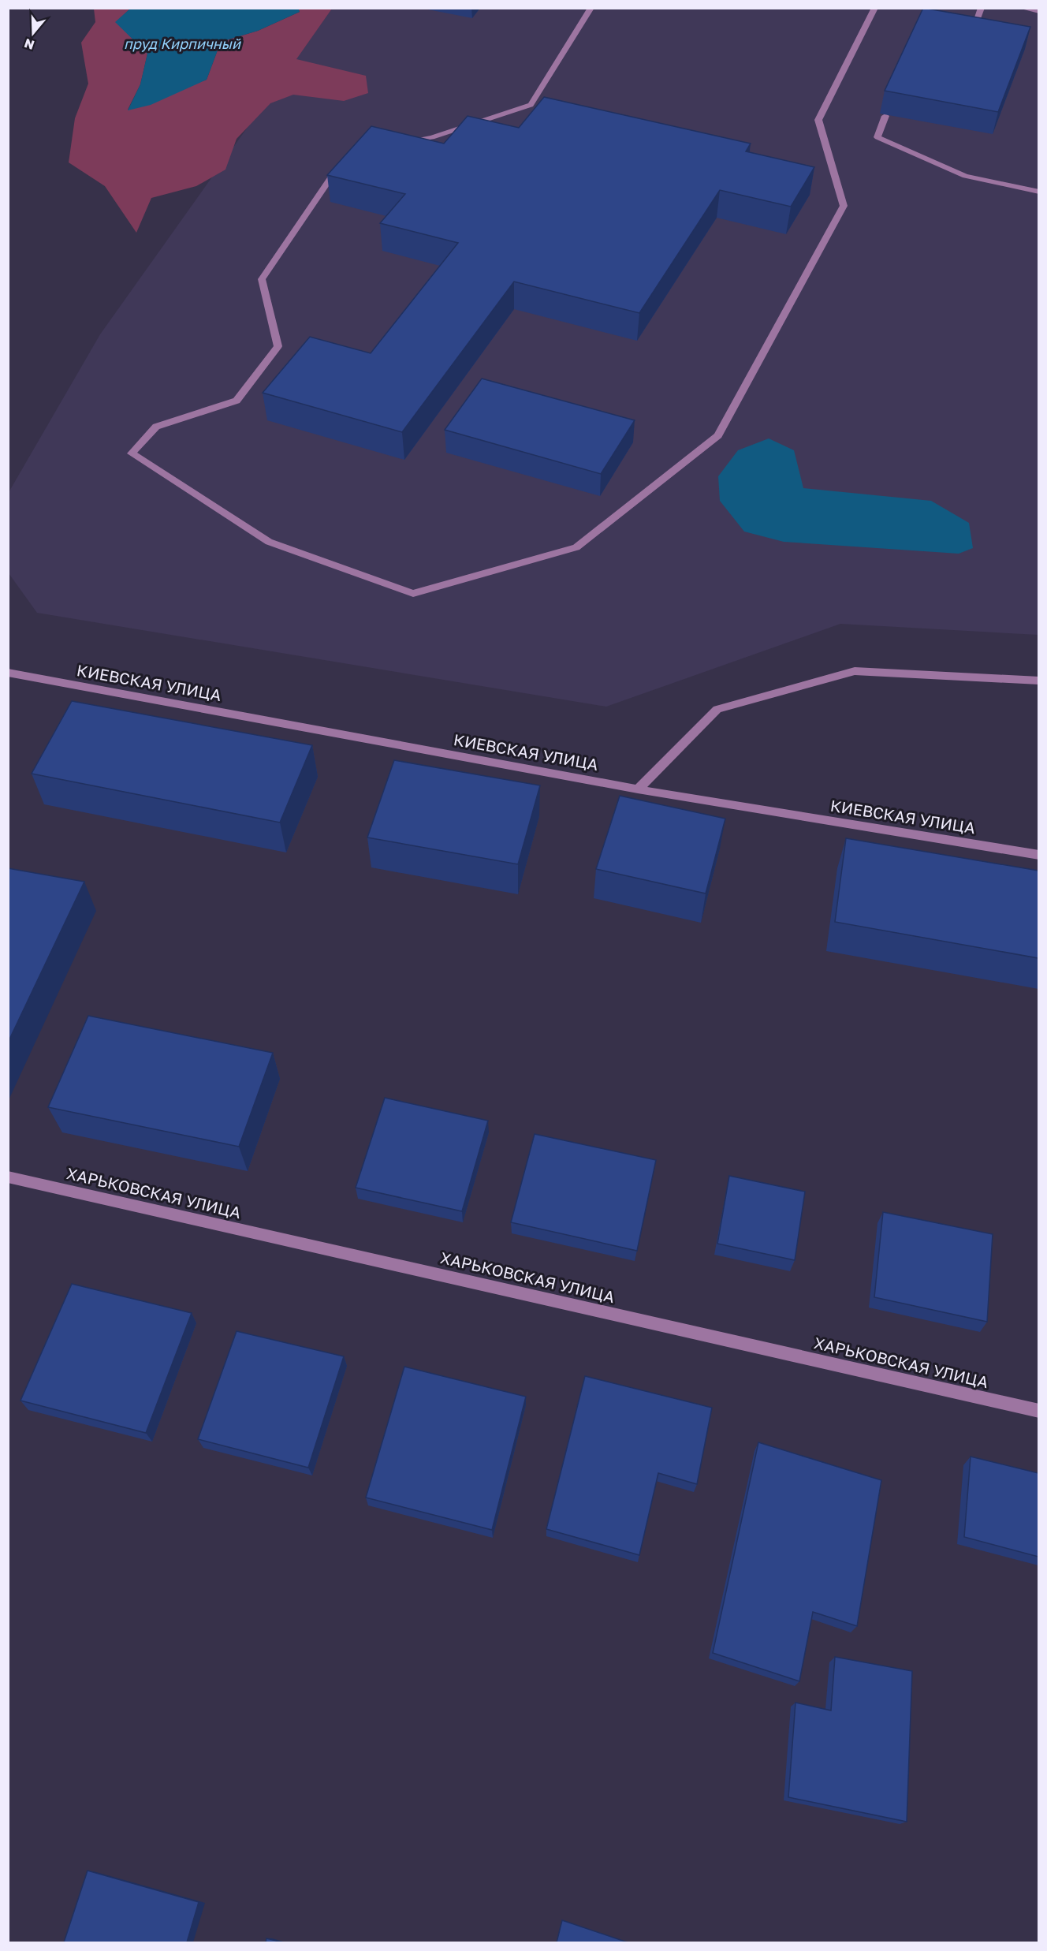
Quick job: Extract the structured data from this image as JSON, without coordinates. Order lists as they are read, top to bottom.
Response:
{
  "streets": {
    "street": ["КИЕВСКАЯ УЛИЦА", "ХАРЬКОВСКАЯ УЛИЦА"]
  },
  "water": ["пруд Кирпичный"],
  "north": "bottom"
}
